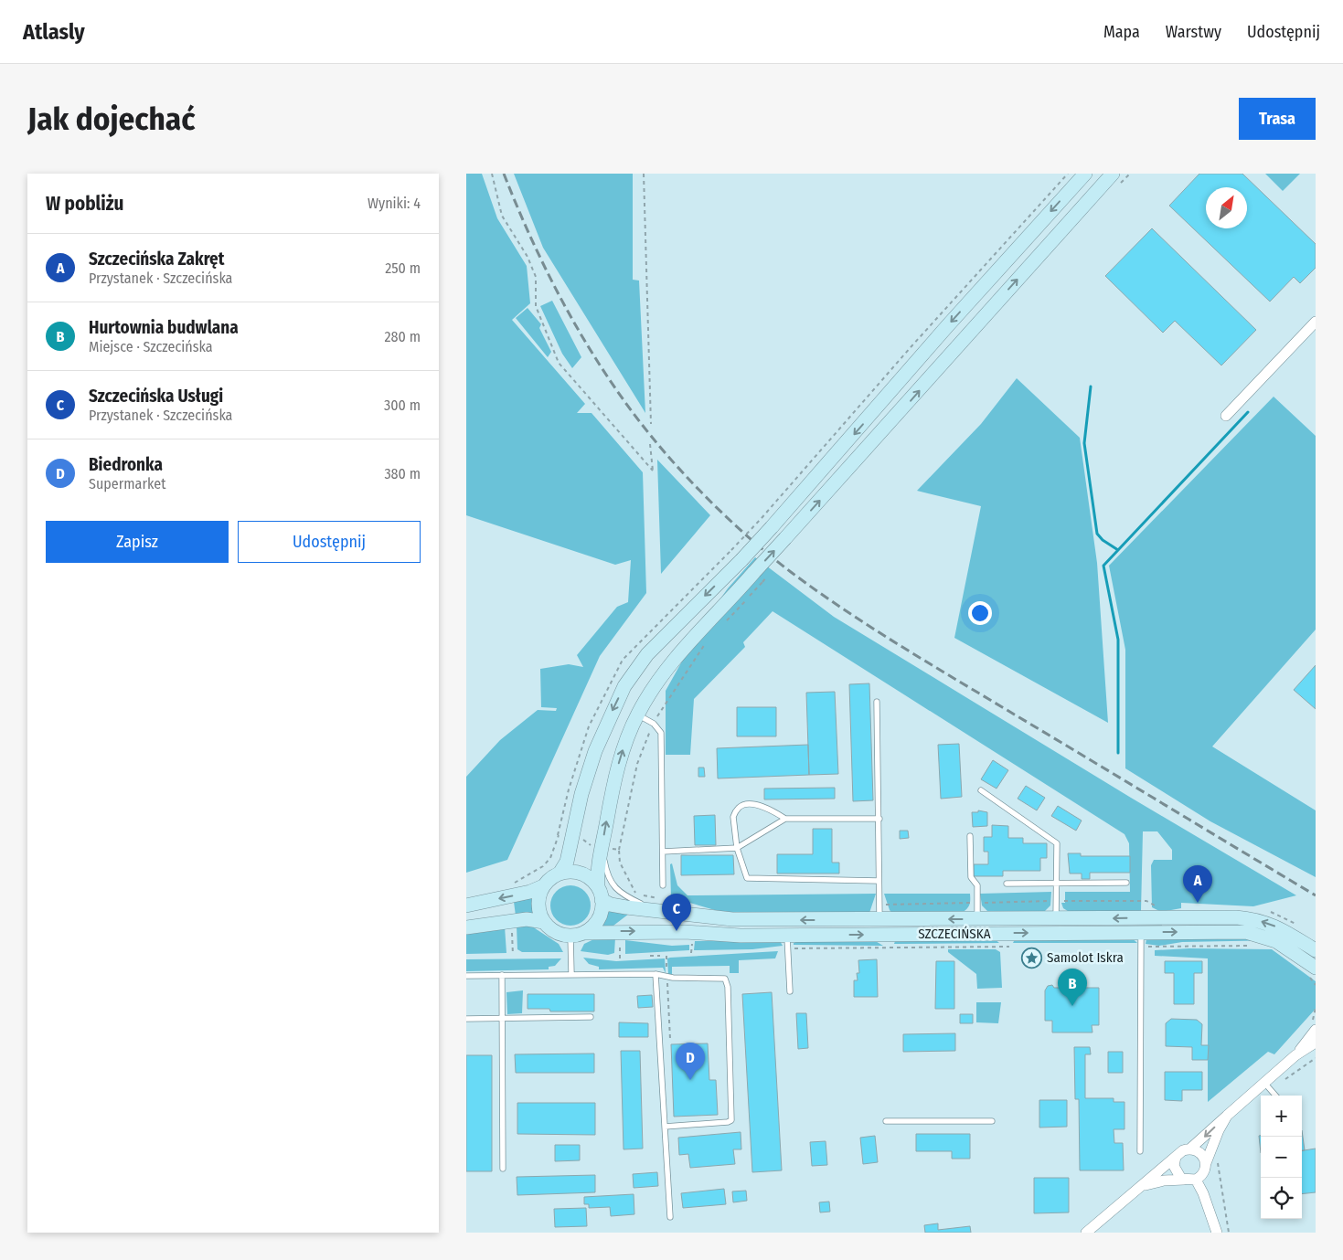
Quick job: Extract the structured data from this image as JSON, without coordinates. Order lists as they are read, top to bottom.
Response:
{
  "streets": {
    "main road": ["SZCZECIŃSKA"]
  },
  "places": {
    "place": ["Samolot Iskra"]
  },
  "north": "top right",
  "page": {
    "header": "Atlasly",
    "nav": ["Mapa", "Warstwy", "Udostępnij"],
    "buttons": [
      "Trasa",
      ["Zapisz", "Udostępnij"]
    ],
    "title": "Jak dojechać",
    "heading": ["W pobliżu", "Wyniki: 4"],
    "list": [
      {
        "mark": "A",
        "name": "Szczecińska Zakręt",
        "note": "Przystanek · Szczecińska",
        "value": "250 m"
      },
      {
        "mark": "B",
        "name": "Hurtownia budwlana",
        "note": "Miejsce · Szczecińska",
        "value": "280 m"
      },
      {
        "mark": "C",
        "name": "Szczecińska Usługi",
        "note": "Przystanek · Szczecińska",
        "value": "300 m"
      },
      {
        "mark": "D",
        "name": "Biedronka",
        "note": "Supermarket",
        "value": "380 m"
      }
    ],
    "pins": [
      "A",
      "C",
      "B",
      "D"
    ],
    "map_buttons": ["+", "−"]
  }
}
